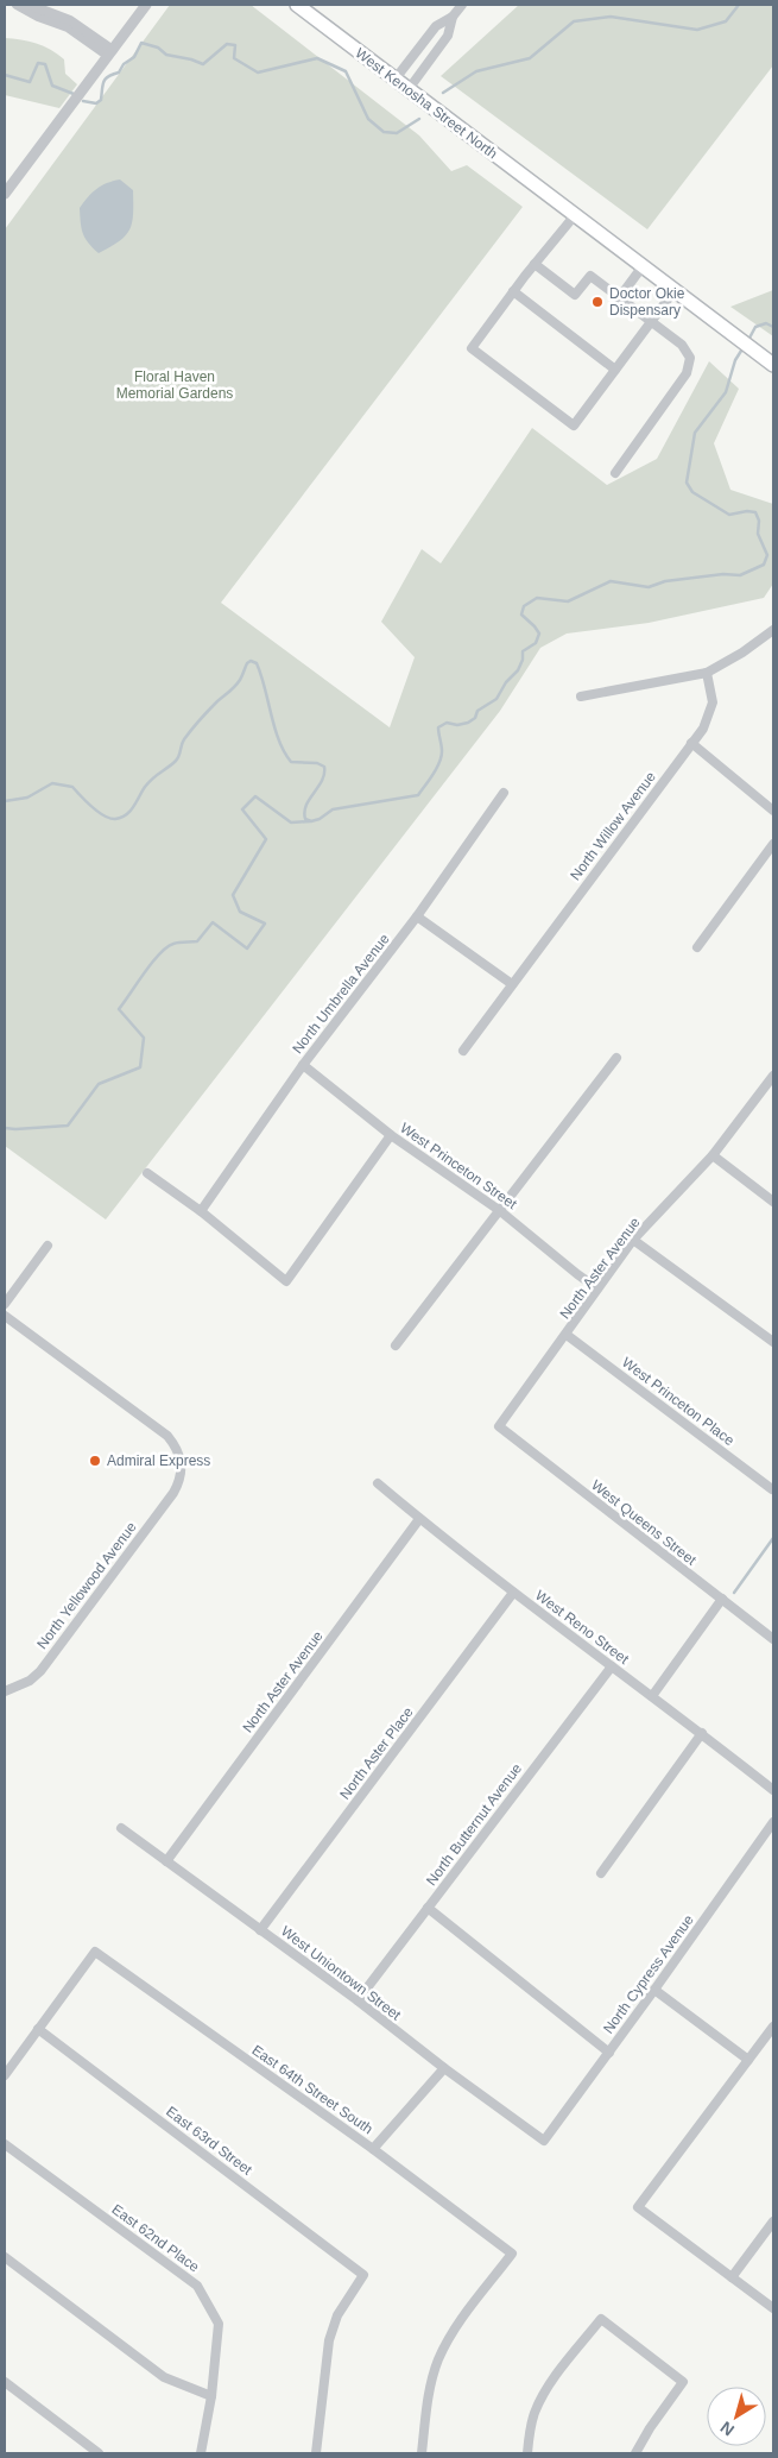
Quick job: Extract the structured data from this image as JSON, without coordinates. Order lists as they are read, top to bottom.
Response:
{
  "streets": {
    "main road": ["West Kenosha Street North"],
    "street": [
      "North Willow Avenue",
      "North Umbrella Avenue",
      "West Princeton Street",
      "North Aster Avenue",
      "West Princeton Place",
      "West Queens Street",
      "North Yellowood Avenue",
      "West Reno Street",
      "North Aster Place",
      "North Butternut Avenue",
      "West Uniontown Street",
      "North Cypress Avenue",
      "East 64th Street South",
      "East 63rd Street",
      "East 62nd Place"
    ]
  },
  "crossings": [
    ["North Umbrella Avenue", "West Princeton Street"],
    ["West Princeton Street", "North Aster Avenue"],
    ["North Aster Avenue", "West Princeton Place"],
    ["North Aster Avenue", "West Queens Street"],
    ["North Aster Avenue", "West Reno Street"],
    ["North Aster Avenue", "West Uniontown Street"],
    ["West Reno Street", "North Aster Place"],
    ["West Reno Street", "North Butternut Avenue"],
    ["North Aster Place", "West Uniontown Street"],
    ["North Butternut Avenue", "West Uniontown Street"],
    ["West Uniontown Street", "North Cypress Avenue"],
    ["East 64th Street South", "East 63rd Street"]
  ],
  "parks": ["Floral Haven Memorial Gardens"],
  "places": ["Doctor Okie Dispensary", "Admiral Express"],
  "north": "bottom left"
}
